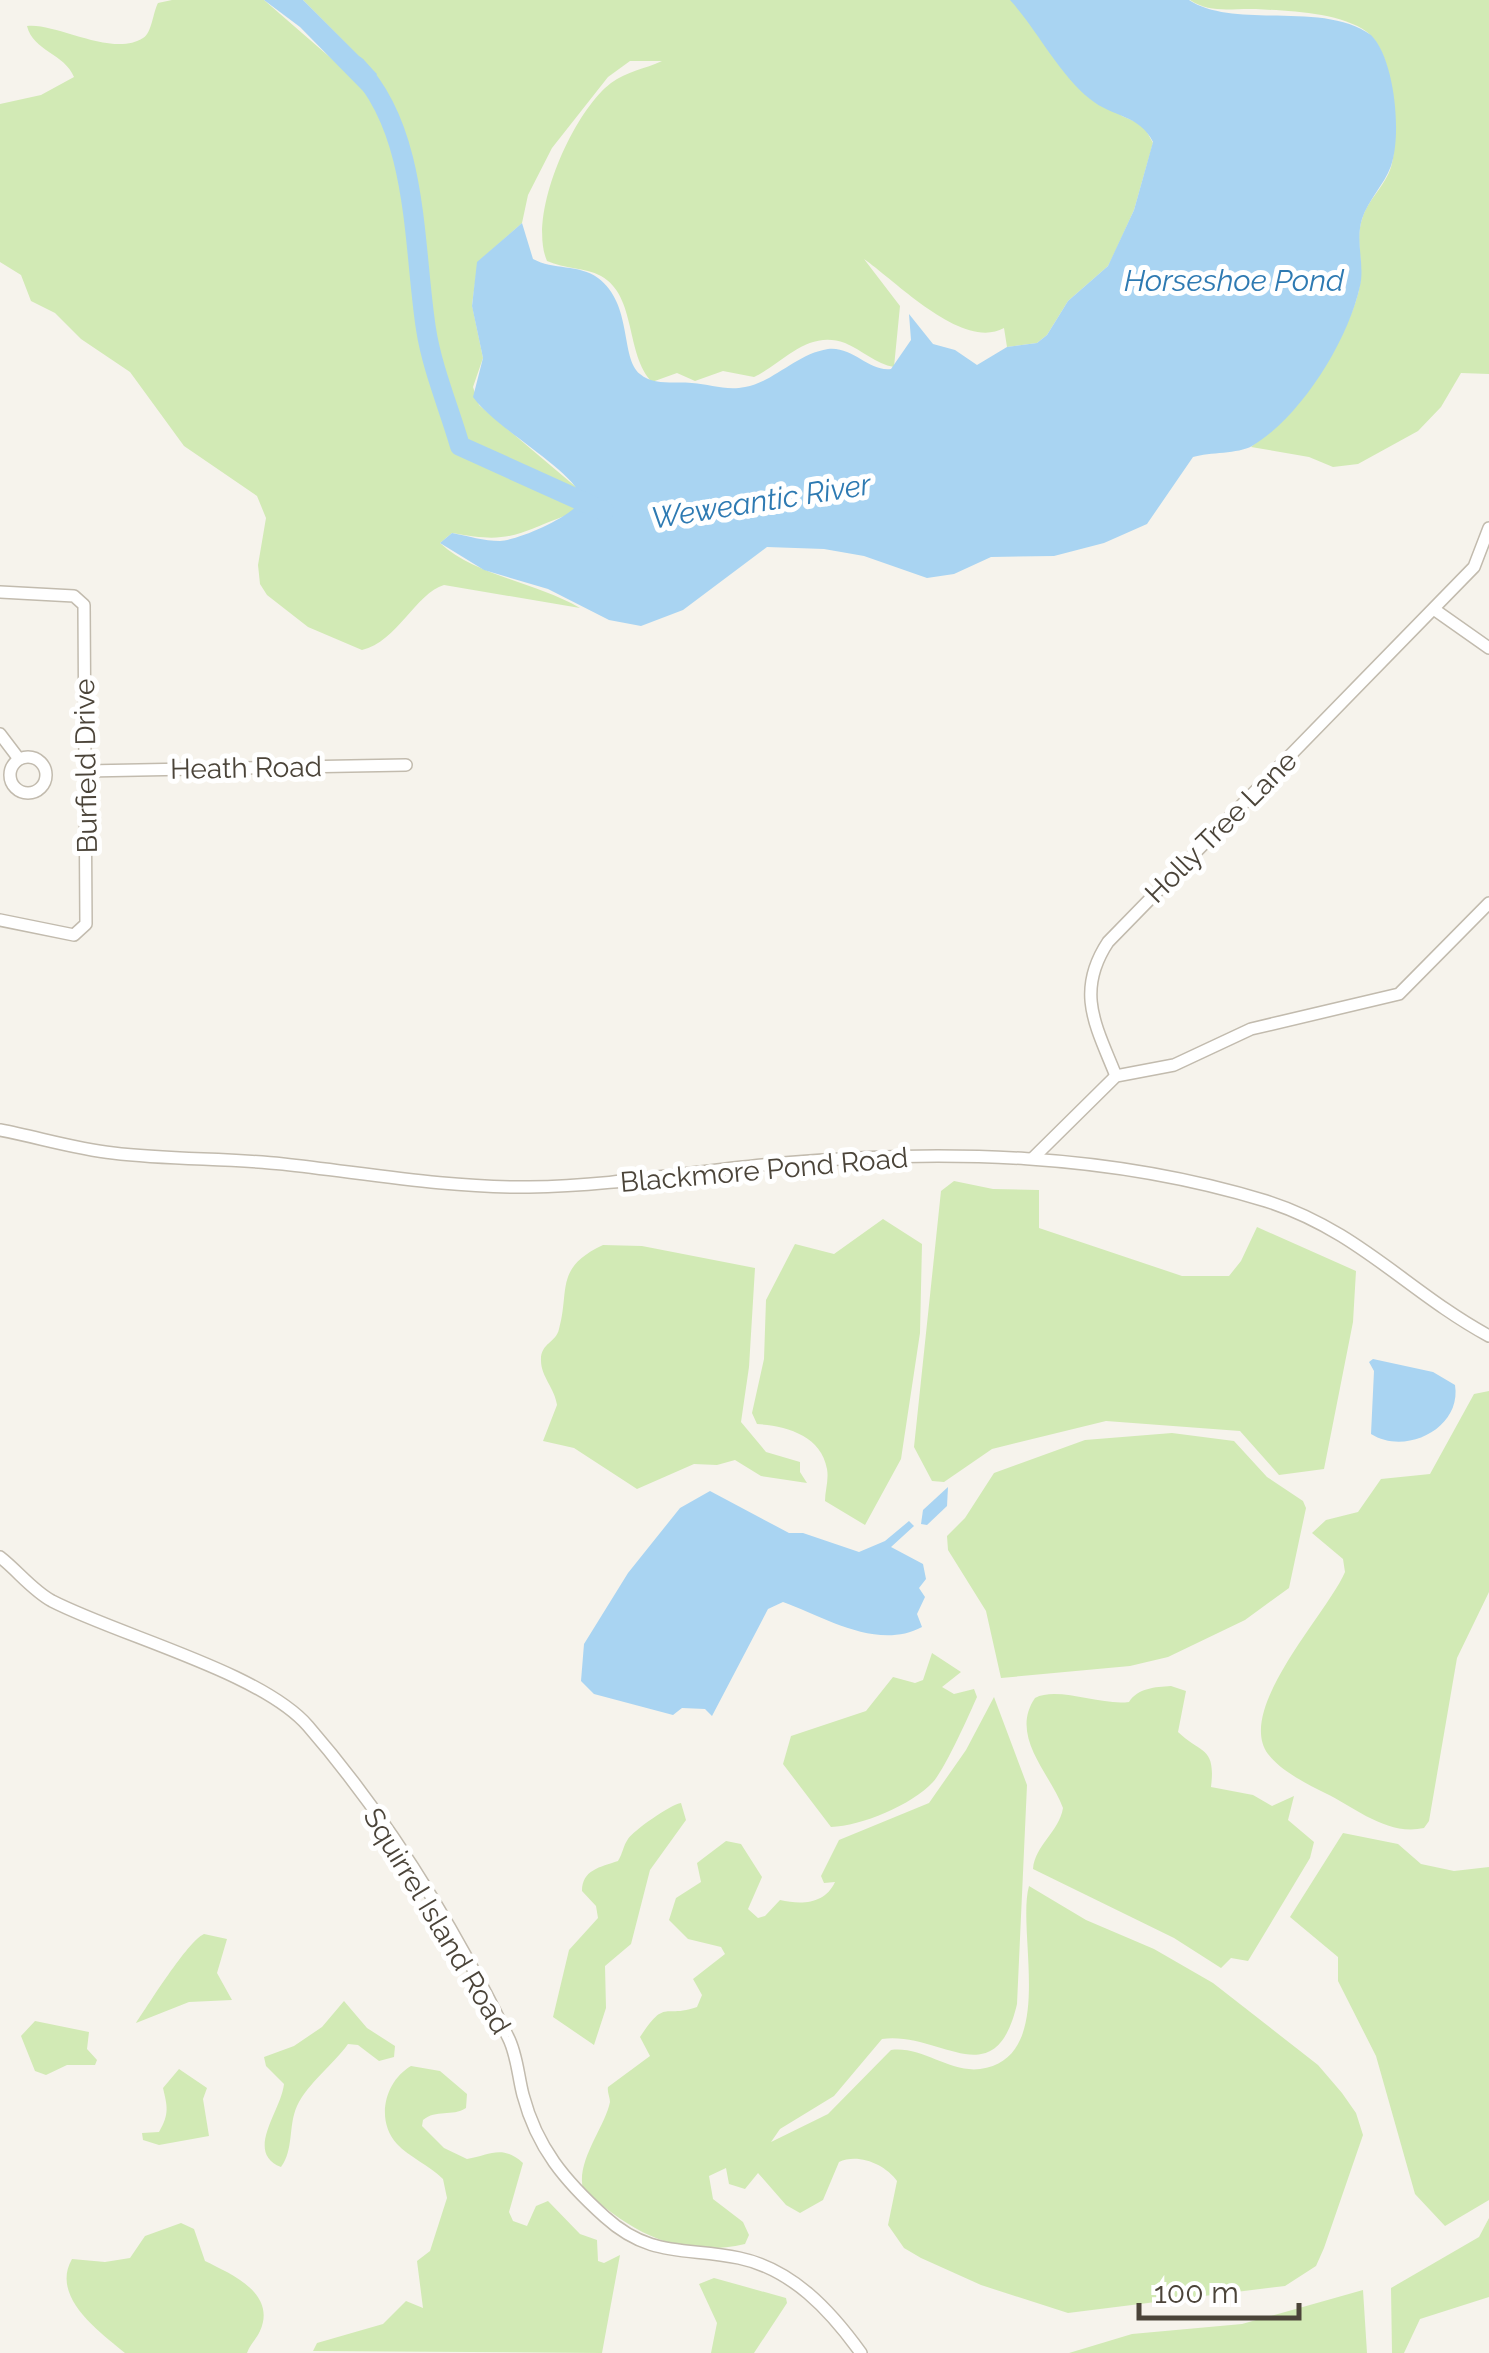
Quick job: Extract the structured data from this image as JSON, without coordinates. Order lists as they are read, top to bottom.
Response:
{
  "streets": {
    "street": [
      "Burfield Drive",
      "Heath Road",
      "Holly Tree Lane",
      "Blackmore Pond Road",
      "Squirrel Island Road"
    ]
  },
  "crossings": [
    ["Burfield Drive", "Heath Road"]
  ],
  "water": ["Horseshoe Pond", "Weweantic River"],
  "scale_bar": "100 m"
}
